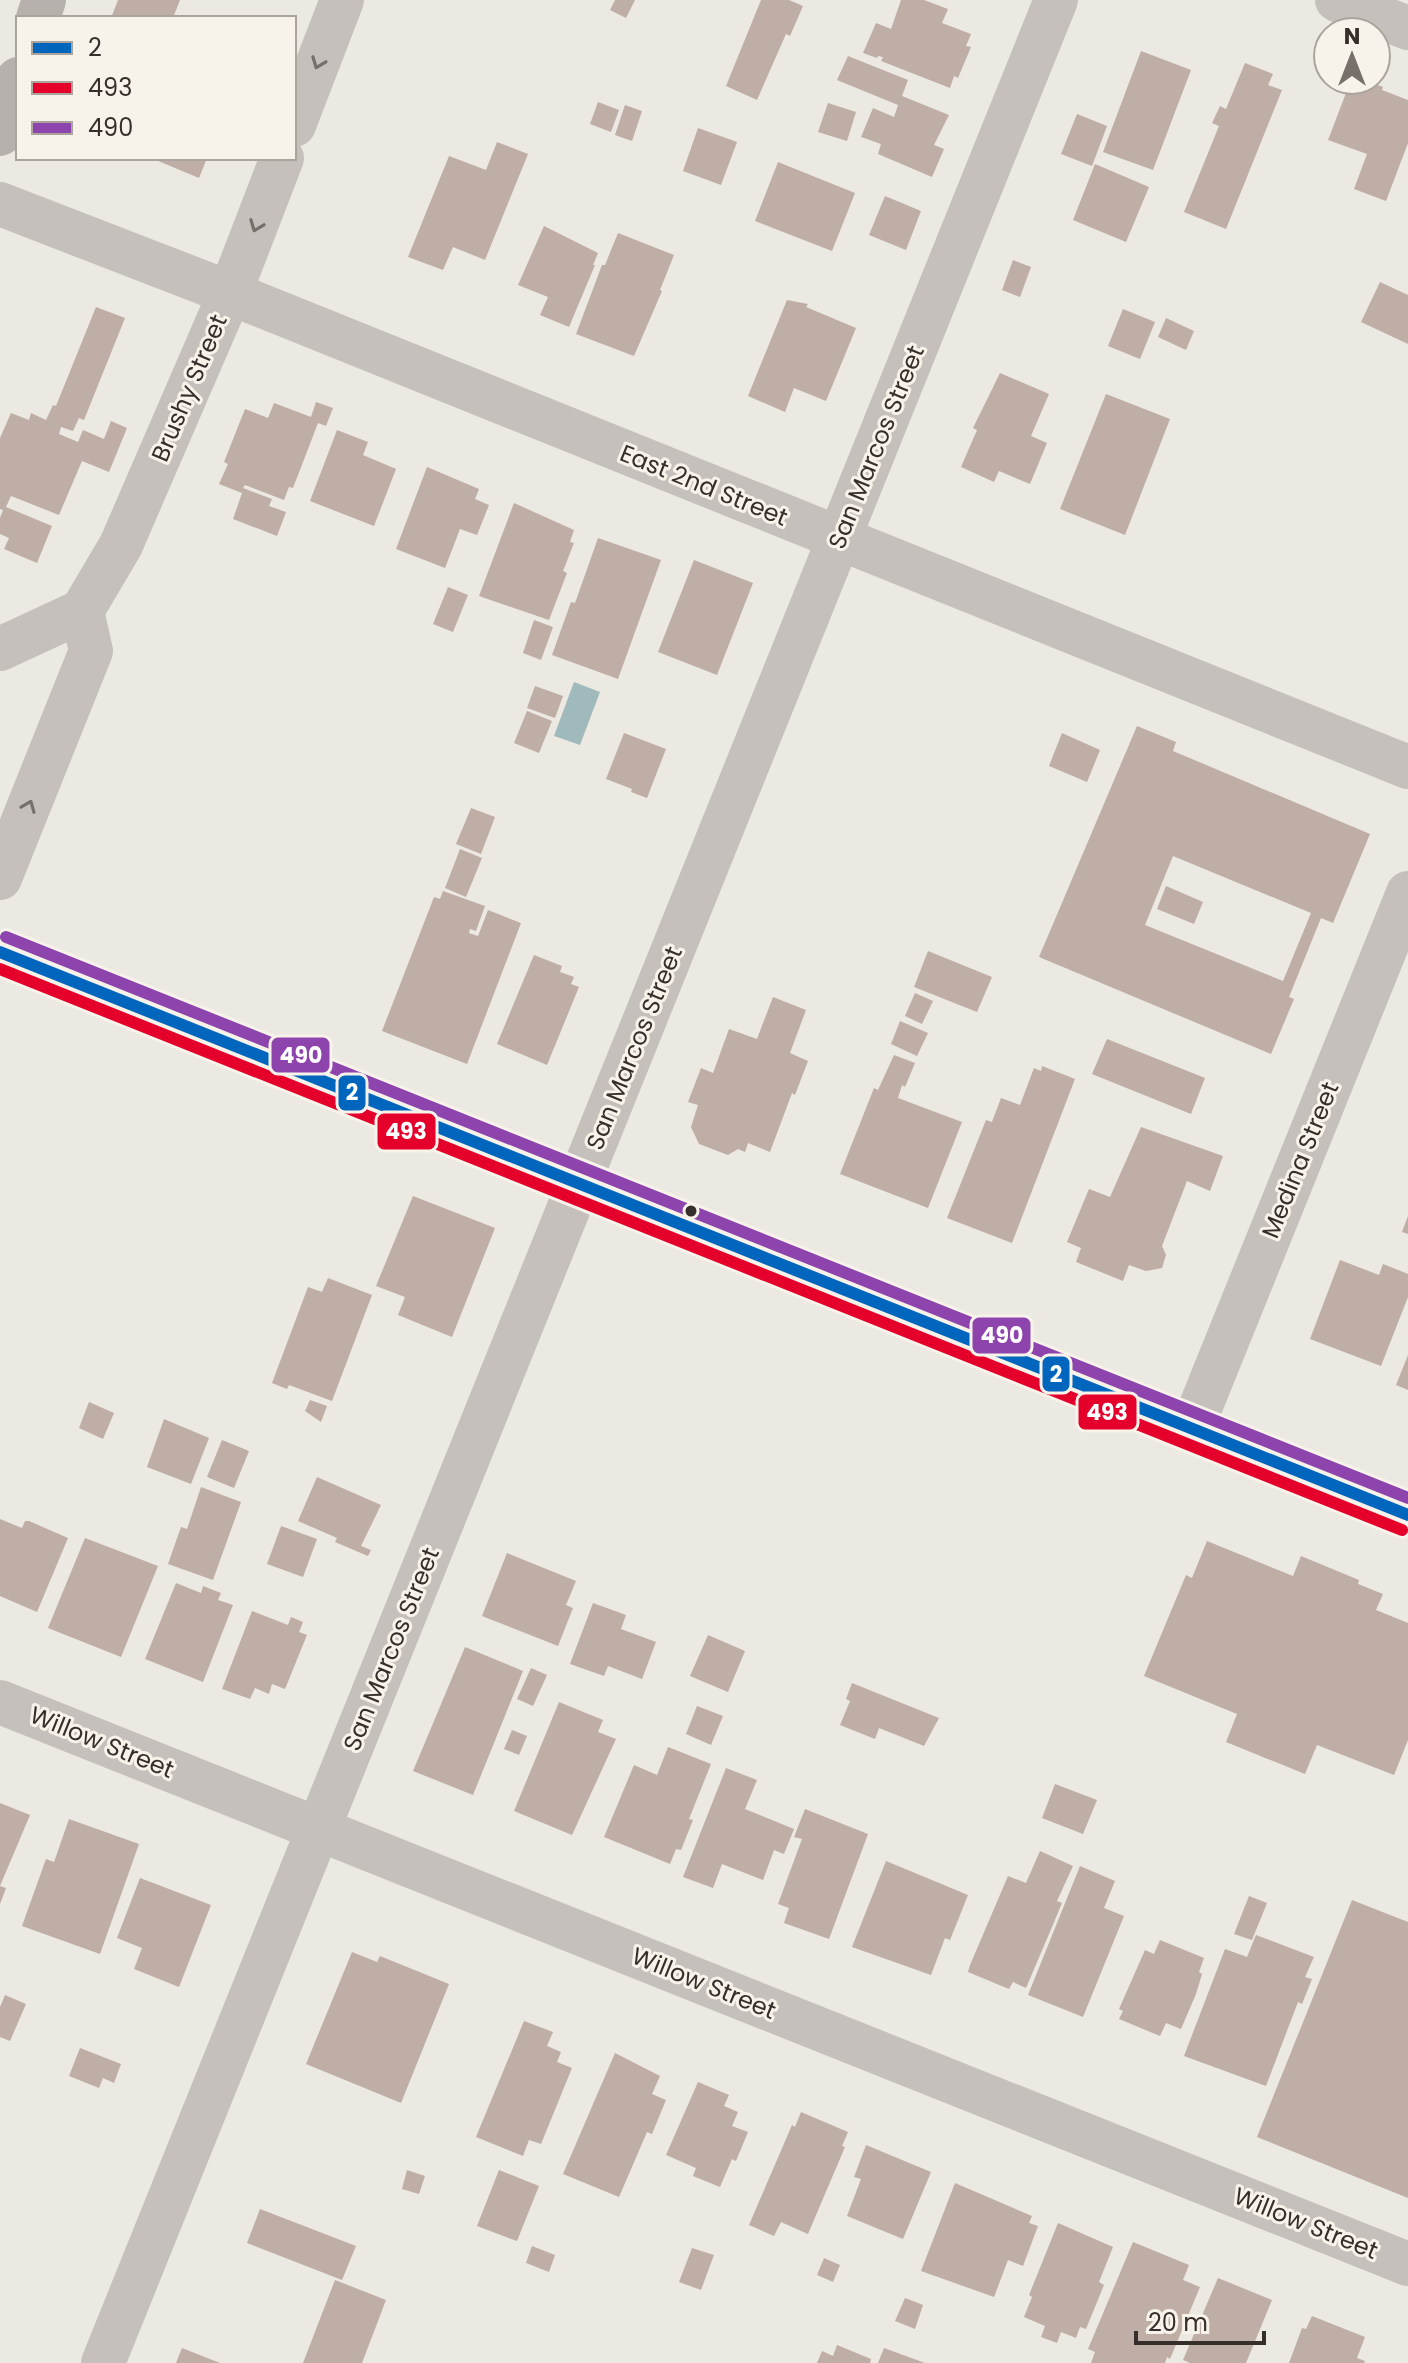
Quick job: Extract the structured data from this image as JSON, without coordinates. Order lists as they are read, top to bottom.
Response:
{
  "streets": {
    "street": [
      "Brushy Street",
      "San Marcos Street",
      "East 2nd Street",
      "Medina Street",
      "Willow Street"
    ]
  },
  "crossings": [
    ["Brushy Street", "East 2nd Street"],
    ["San Marcos Street", "East 2nd Street"],
    ["San Marcos Street", "Willow Street"]
  ],
  "lines": ["transit line 490", "transit line 2", "transit line 493"],
  "legend": ["2", "493", "490"],
  "scale_bar": "20 m",
  "north": "top"
}
